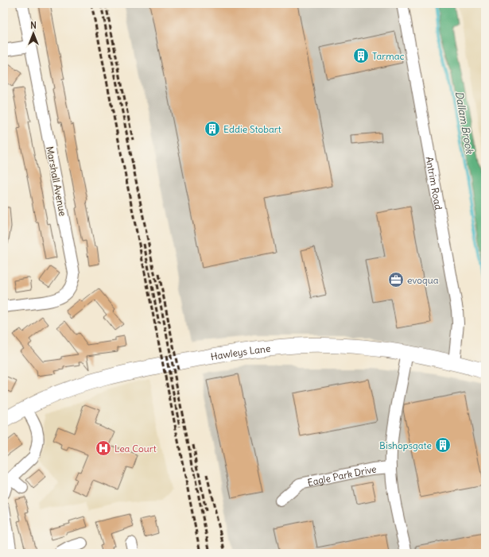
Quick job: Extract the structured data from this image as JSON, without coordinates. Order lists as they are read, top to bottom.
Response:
{
  "streets": {
    "street": [
      "Marshall Avenue",
      "Antrim Road",
      "Hawleys Lane",
      "Eagle Park Drive"
    ]
  },
  "crossings": [
    ["Antrim Road", "Hawleys Lane"],
    ["Hawleys Lane", "Eagle Park Drive"]
  ],
  "water": ["Dallam Brook"],
  "places": {
    "building": ["Tarmac", "Eddie Stobart", "Bishopsgate"],
    "office": ["evoqua"],
    "hospital": ["Lea Court"]
  },
  "north": "top"
}
